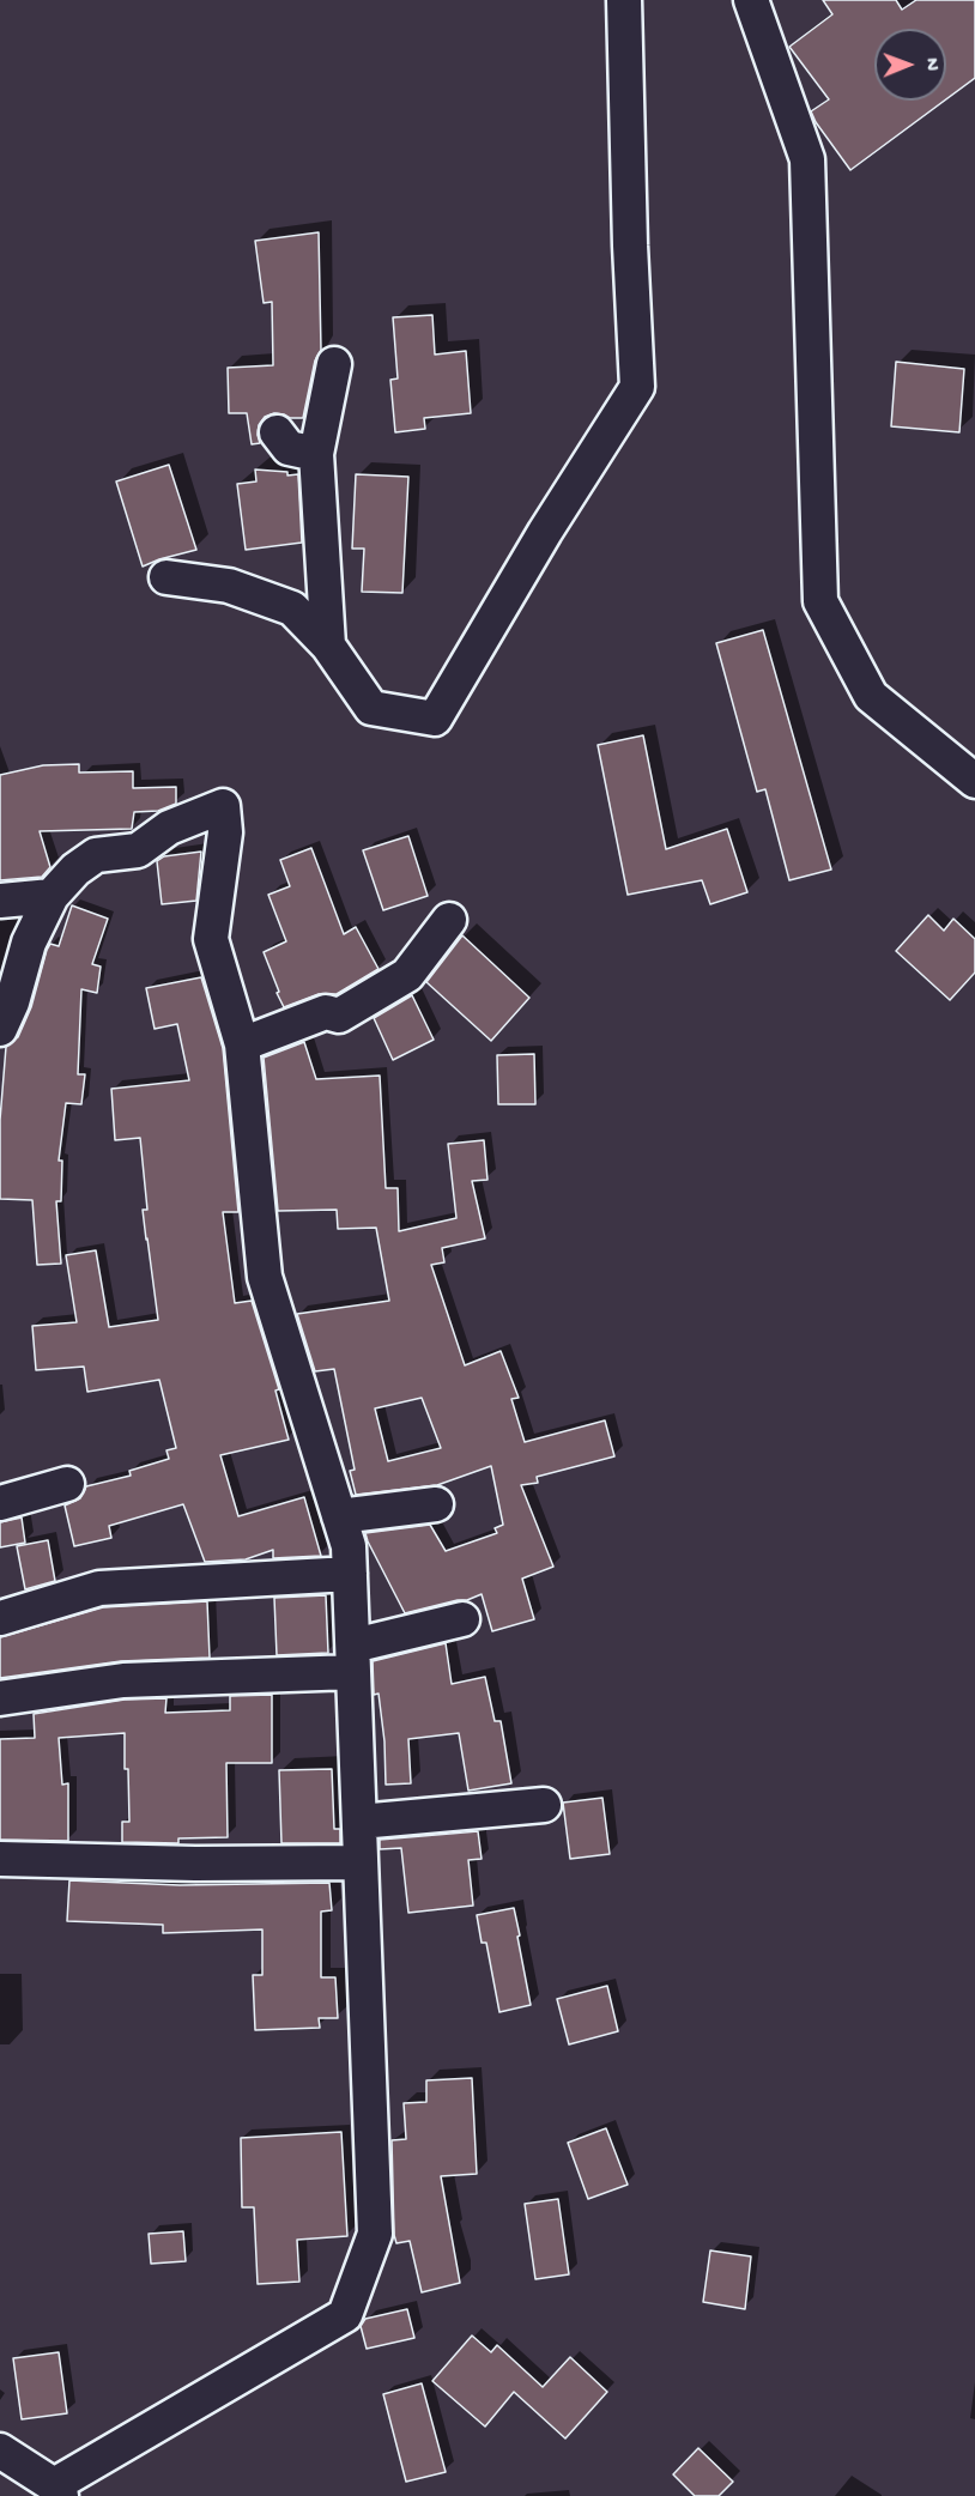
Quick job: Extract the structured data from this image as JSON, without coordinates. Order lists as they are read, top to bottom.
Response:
{
  "north": "right"
}
